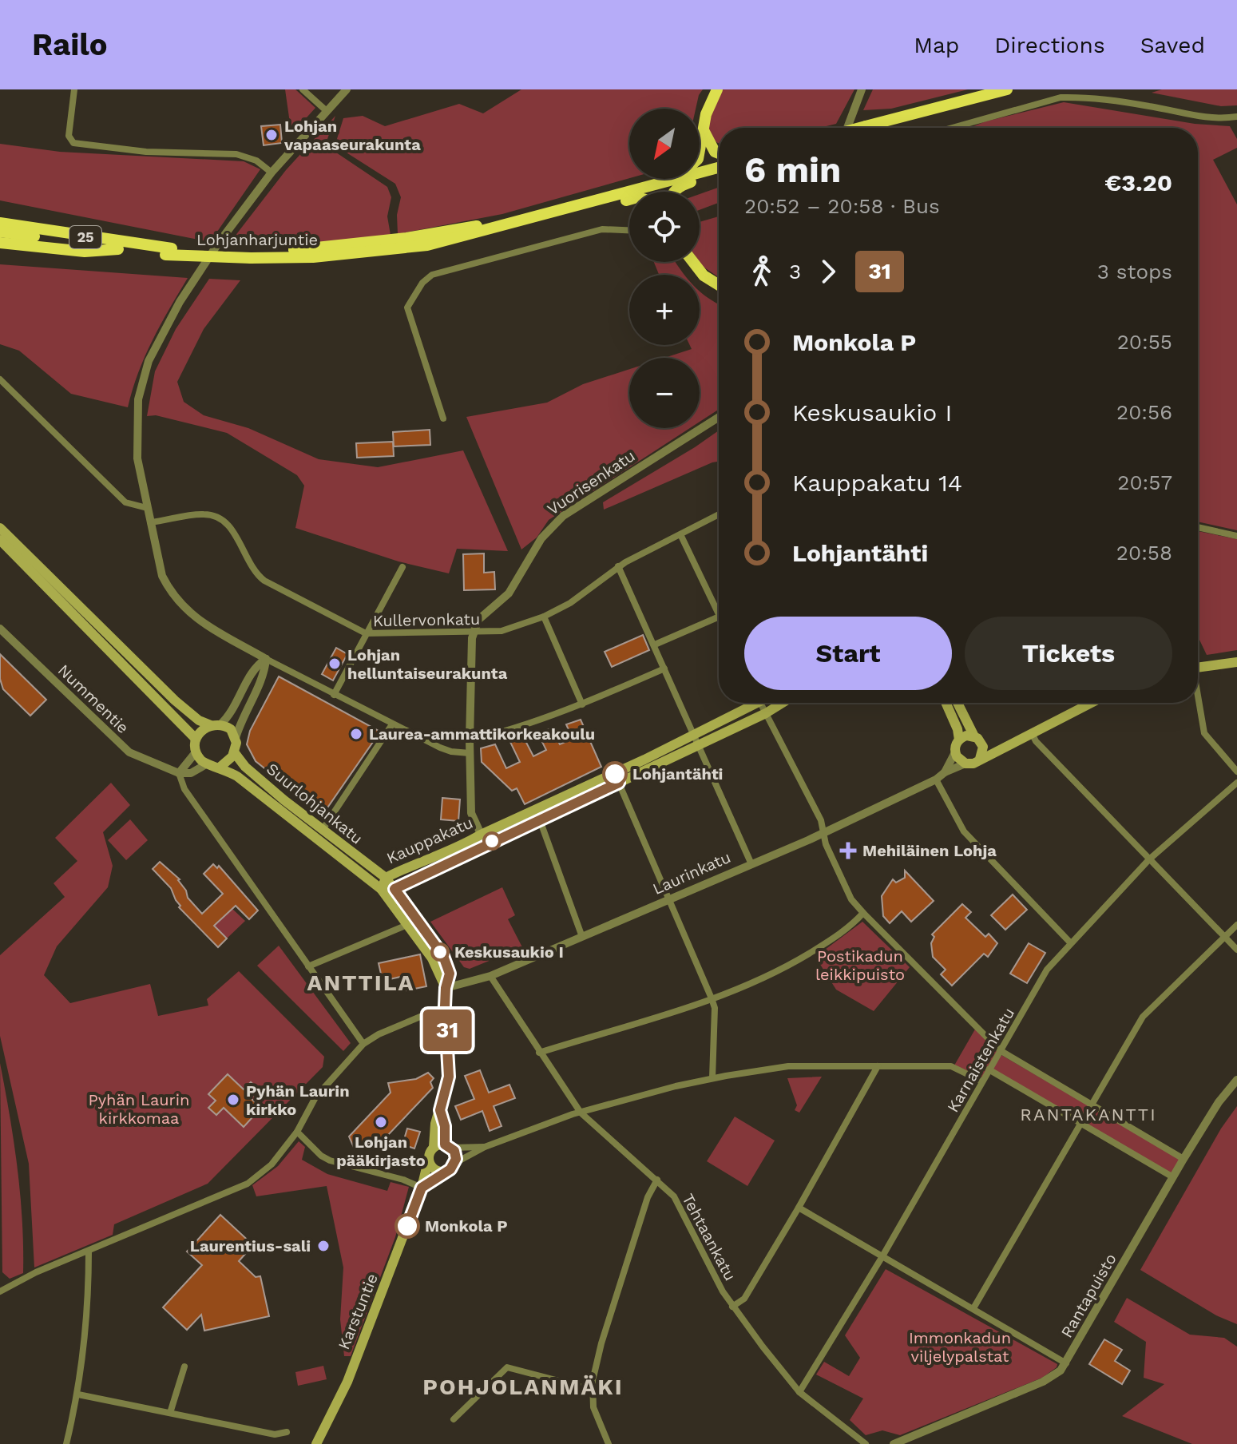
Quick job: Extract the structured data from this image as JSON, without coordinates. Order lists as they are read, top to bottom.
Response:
{
  "streets": {
    "highway": ["25", "Lohjanharjuntie"],
    "main road": ["Suurlohjankatu", "Kauppakatu", "Karstuntie"],
    "street": [
      "Vuorisenkatu",
      "Kullervonkatu",
      "Nummentie",
      "Laurinkatu",
      "Karnaistenkatu",
      "Tehtaankatu",
      "Rantapuisto"
    ]
  },
  "crossings": [
    ["Vuorisenkatu", "Kullervonkatu"],
    ["Suurlohjankatu", "Kauppakatu"],
    ["Suurlohjankatu", "Laurinkatu"],
    ["Laurinkatu", "Tehtaankatu"],
    ["Karnaistenkatu", "Tehtaankatu"]
  ],
  "districts": ["ANTTILA", "RANTAKANTTI", "POHJOLANMÄKI"],
  "parks": ["Postikadun leikkipuisto", "Pyhän Laurin kirkkomaa", "Immonkadun viljelypalstat"],
  "places": {
    "other": [
      "Lohjan vapaaseurakunta",
      "Lohjan helluntaiseurakunta",
      "Laurea-ammattikorkeakoulu",
      "Lohjantähti",
      "Keskusaukio I",
      "Pyhän Laurin kirkko",
      "Lohjan pääkirjasto",
      "Monkola P",
      "Laurentius-sali"
    ],
    "health": ["Mehiläinen Lohja"]
  },
  "lines": ["bus line 31"],
  "north": "bottom left",
  "page": {
    "header": "Railo",
    "nav": ["Map", "Directions", "Saved"],
    "on_map": "31",
    "map_buttons": ["+", "−"],
    "heading": ["6 min", "20:52 – 20:58 · Bus", "€3.20"],
    "legs": ["3", "31", "3 stops"],
    "list": [
      {
        "name": "Monkola P",
        "value": "20:55"
      },
      {
        "name": "Keskusaukio I",
        "value": "20:56"
      },
      {
        "name": "Kauppakatu 14",
        "value": "20:57"
      },
      {
        "name": "Lohjantähti",
        "value": "20:58"
      }
    ],
    "buttons": ["Start", "Tickets"]
  }
}
